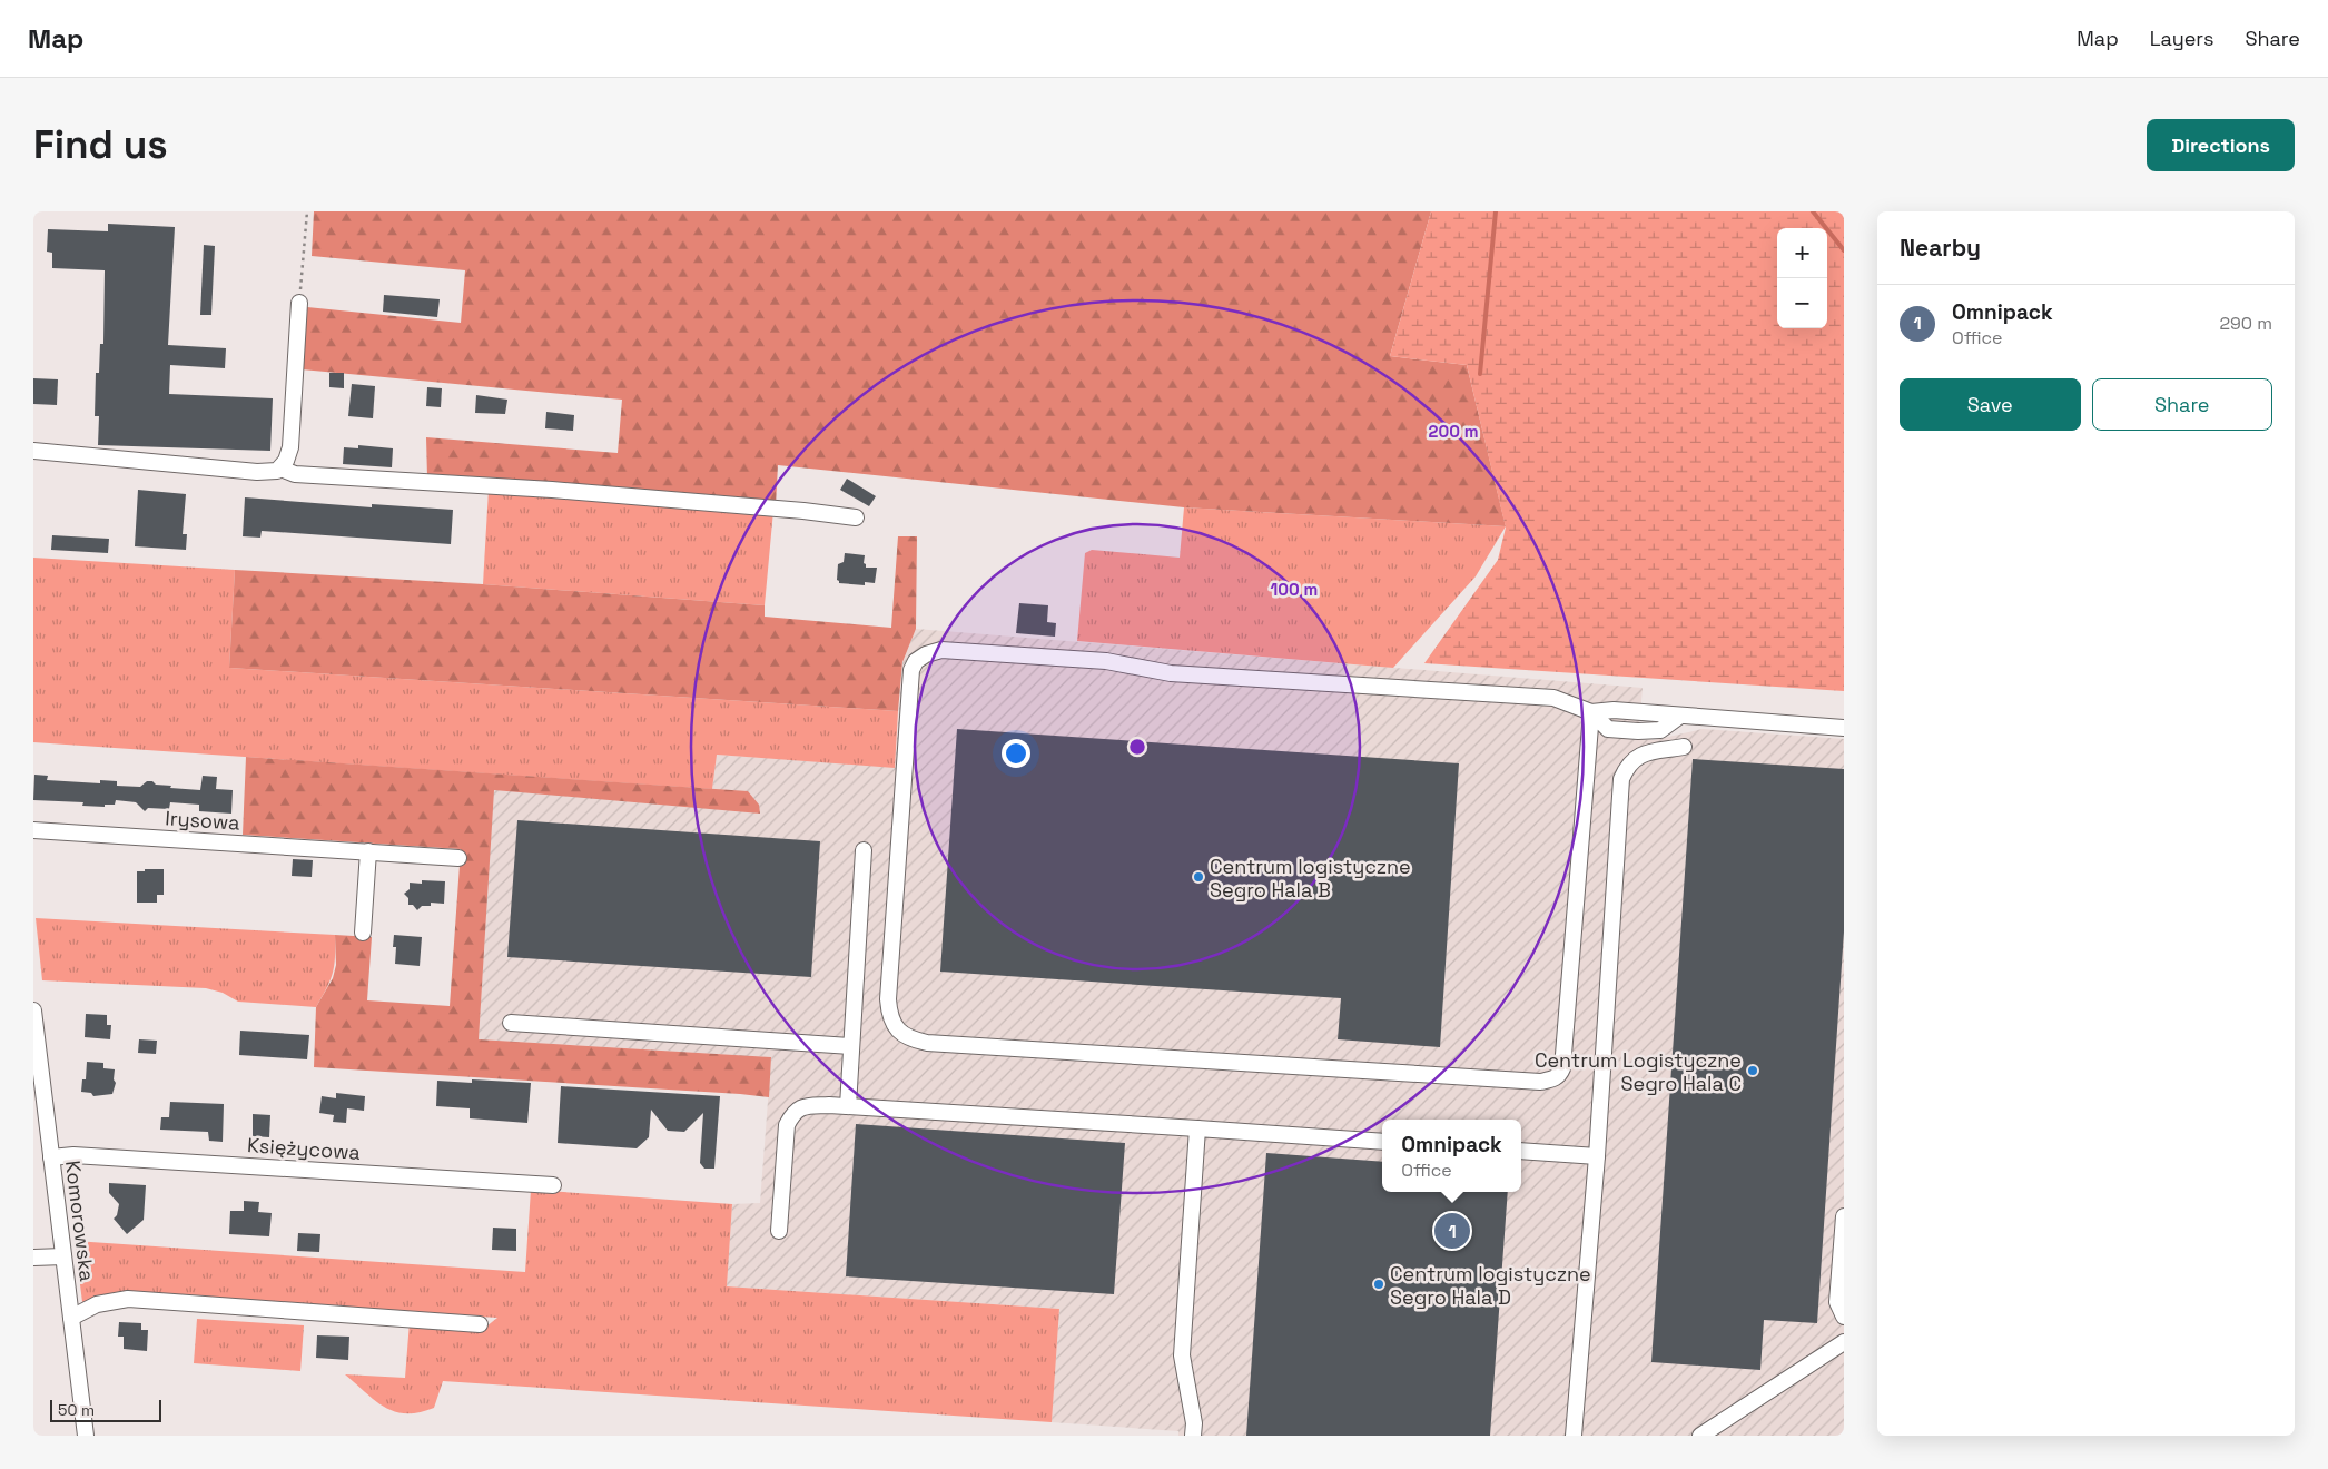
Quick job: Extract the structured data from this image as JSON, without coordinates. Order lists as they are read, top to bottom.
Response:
{
  "streets": {
    "street": ["Irysowa", "Księżycowa", "Komorowska"]
  },
  "crossings": [
    ["Księżycowa", "Komorowska"]
  ],
  "places": ["Centrum logistyczne Segro Hala B", "Centrum Logistyczne Segro Hala C", "Centrum logistyczne Segro Hala D"],
  "scale_bar": "50 m",
  "page": {
    "header": "Map",
    "nav": ["Map", "Layers", "Share"],
    "buttons": [
      "Directions",
      ["Save", "Share"]
    ],
    "title": "Find us",
    "heading": "Nearby",
    "map_buttons": ["+", "−"],
    "list": [
      {
        "mark": "1",
        "name": "Omnipack",
        "note": "Office",
        "value": "290 m"
      }
    ],
    "popup": ["Omnipack", "Office"],
    "pins": "1",
    "scale": "50 m"
  },
  "rings": ["200 m", "100 m"]
}
